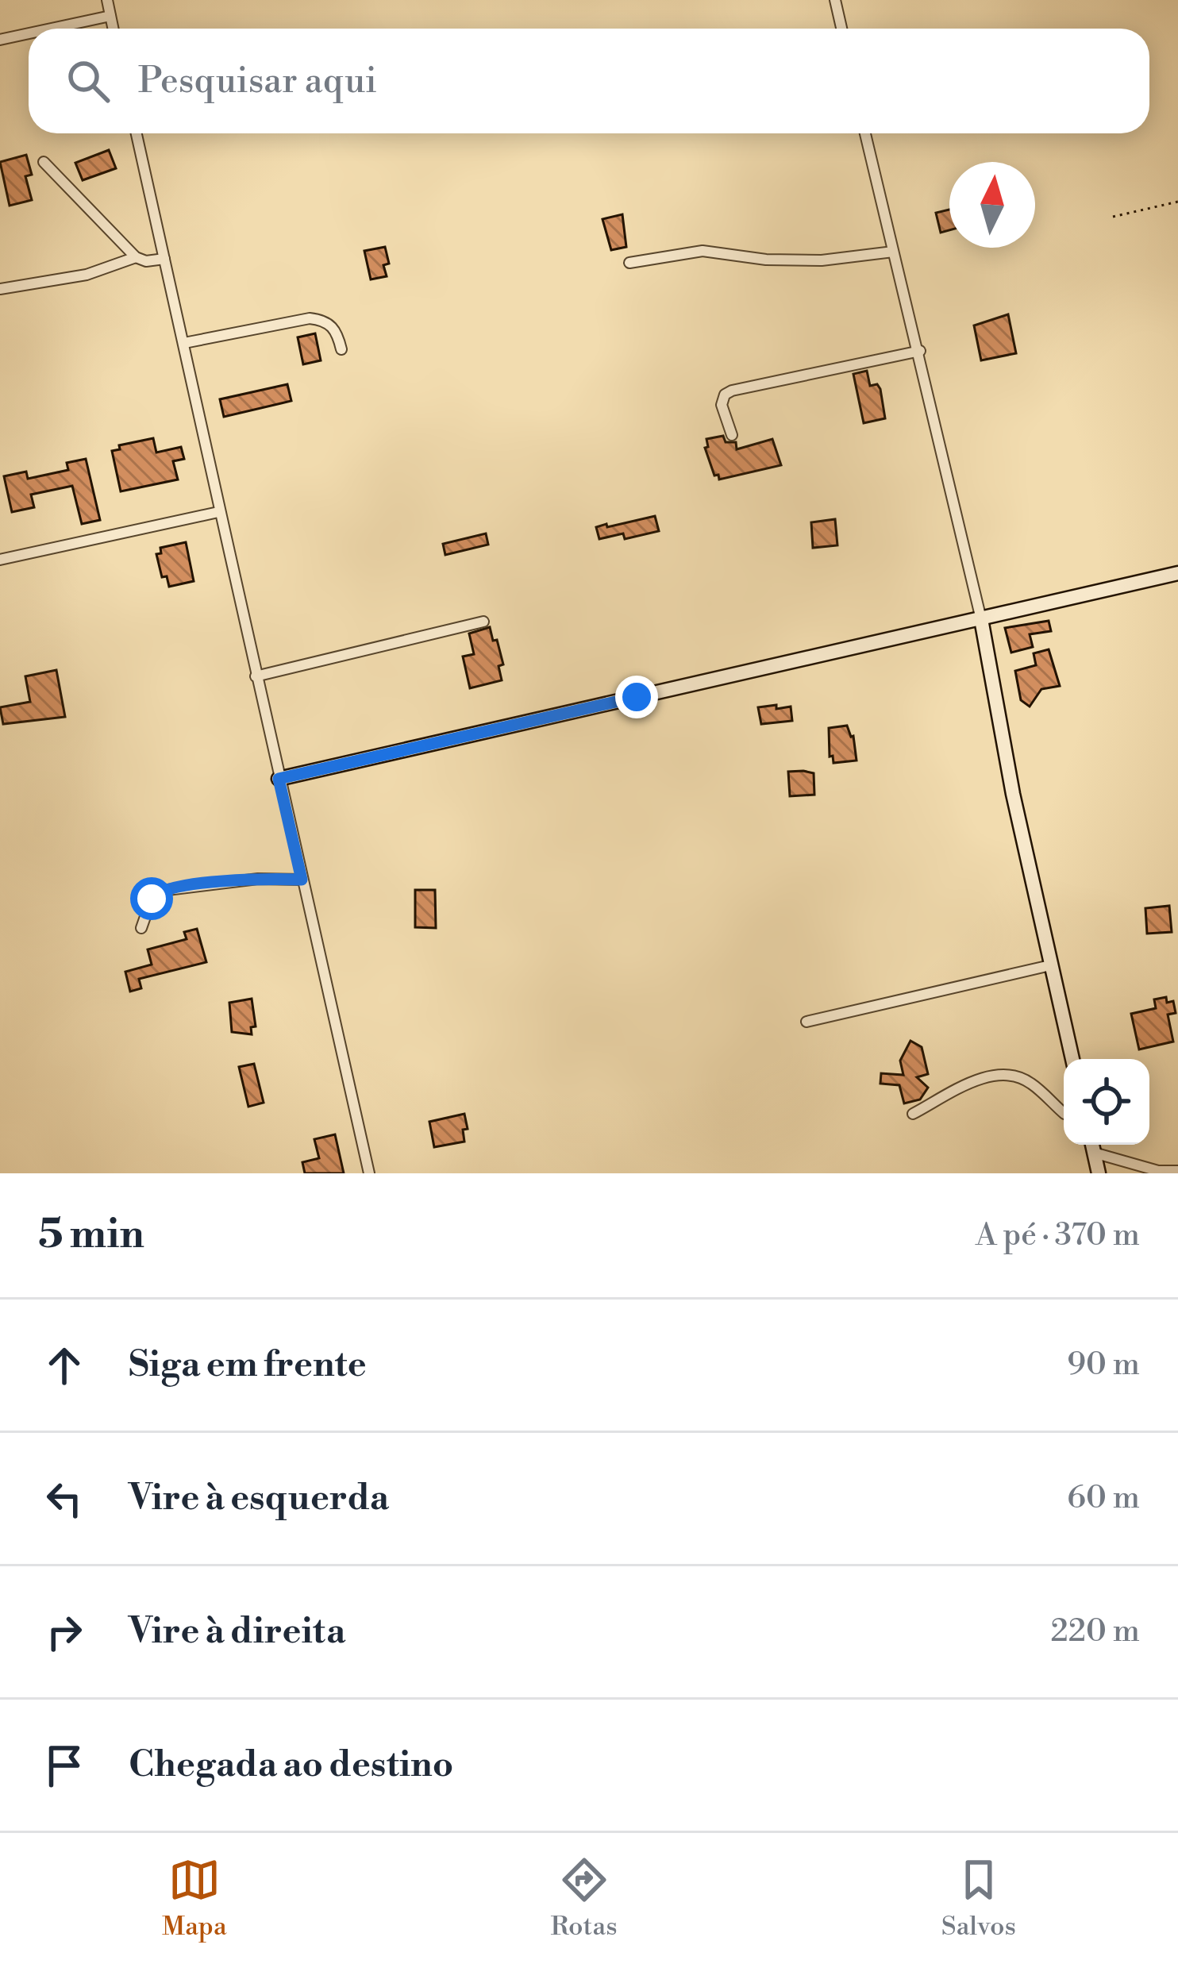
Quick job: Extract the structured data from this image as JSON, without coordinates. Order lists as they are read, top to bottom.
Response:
{
  "north": "top",
  "page": {
    "search": "Pesquisar aqui",
    "heading": ["5 min", "A pé · 370 m"],
    "list": [
      ["Siga em frente", "90 m"],
      ["Vire à esquerda", "60 m"],
      ["Vire à direita", "220 m"],
      "Chegada ao destino"
    ],
    "nav": ["Mapa", "Rotas", "Salvos"]
  }
}
